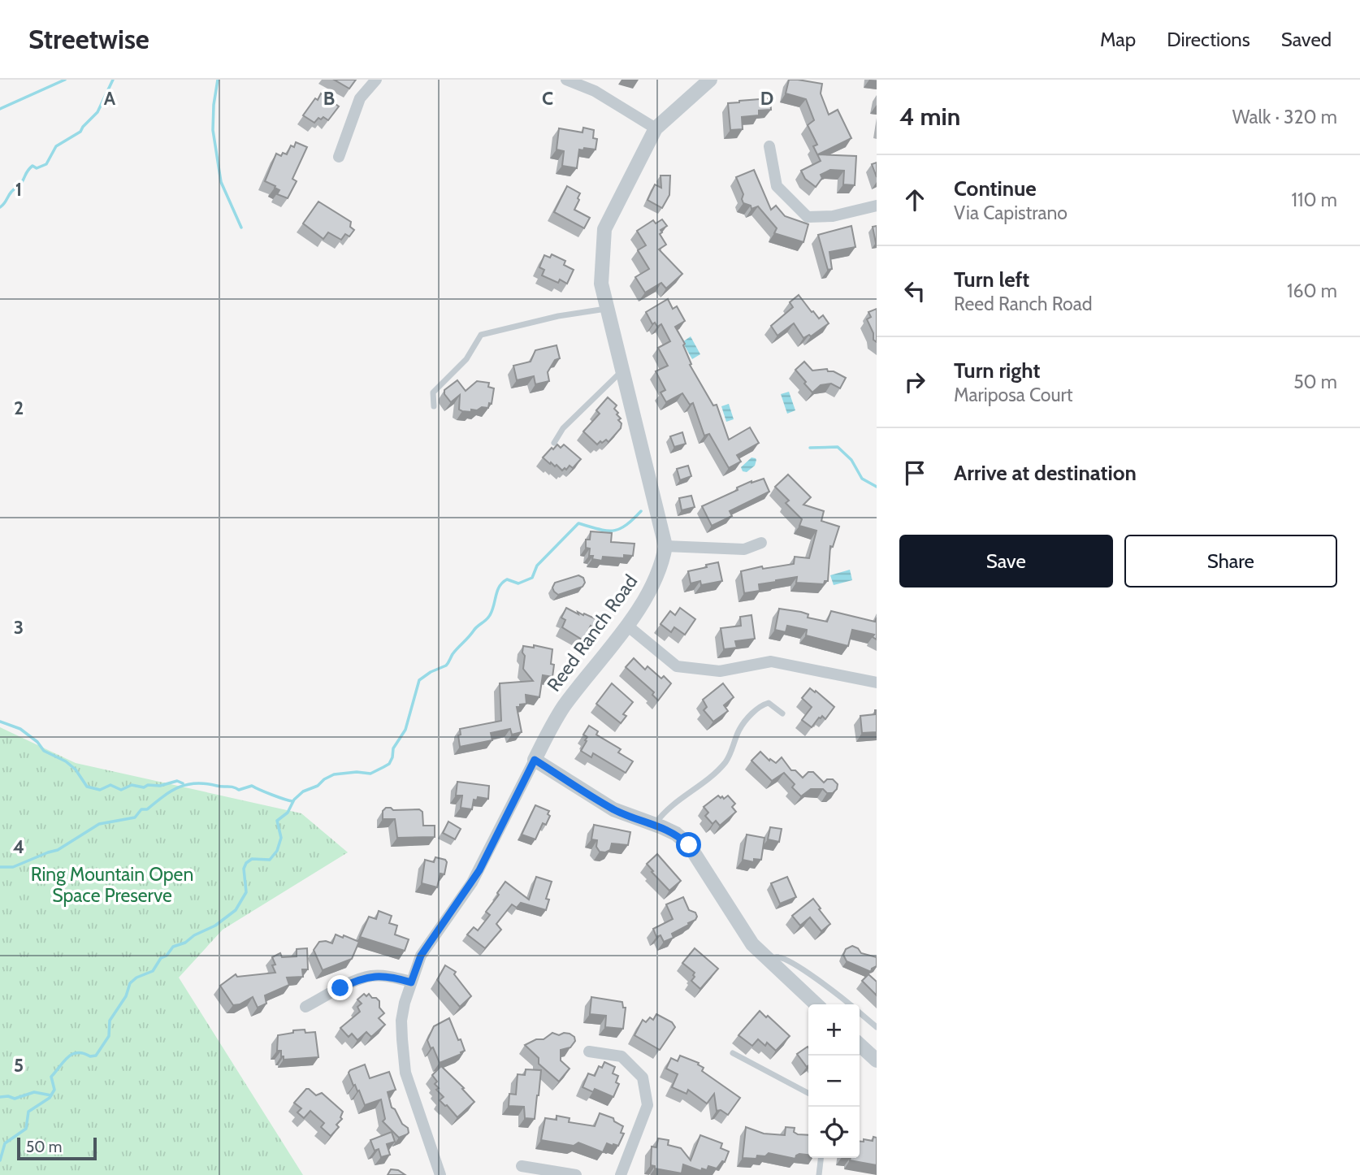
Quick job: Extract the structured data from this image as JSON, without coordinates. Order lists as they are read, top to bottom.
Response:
{
  "streets": {
    "street": ["Reed Ranch Road"]
  },
  "parks": ["Ring Mountain Open Space Preserve"],
  "scale_bar": "50 m",
  "page": {
    "header": "Streetwise",
    "nav": ["Map", "Directions", "Saved"],
    "heading": ["4 min", "Walk · 320 m"],
    "list": [
      ["Continue", "Via Capistrano", "110 m"],
      ["Turn left", "Reed Ranch Road", "160 m"],
      ["Turn right", "Mariposa Court", "50 m"],
      "Arrive at destination"
    ],
    "buttons": ["Save", "Share"],
    "map_buttons": ["+", "−"],
    "scale": "50 m"
  },
  "grid": {
    "columns": [
      "A",
      "B",
      "C",
      "D"
    ],
    "rows": [
      "1",
      "2",
      "3",
      "4",
      "5"
    ]
  }
}
